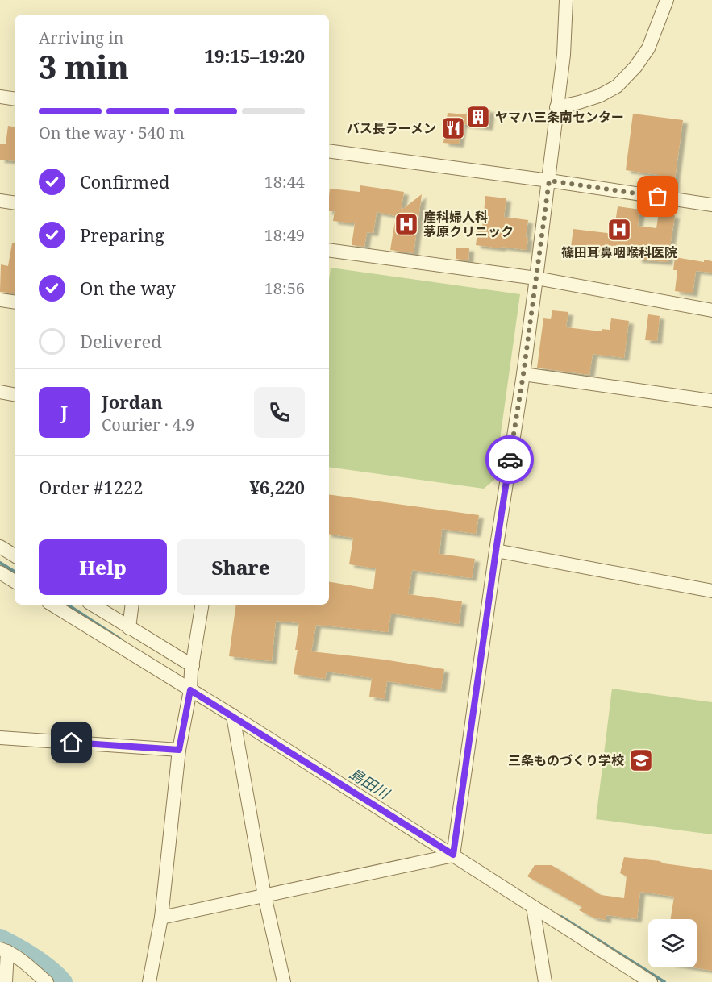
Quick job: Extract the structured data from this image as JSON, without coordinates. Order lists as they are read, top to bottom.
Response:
{
  "water": ["島田川"],
  "places": {
    "building": ["ヤマハ三条南センター"],
    "restaurant": ["バス長ラーメン"],
    "hospital": ["産科婦人科 茅原クリニック", "篠田耳鼻咽喉科医院"],
    "school or university": ["三条ものづくり学校"]
  },
  "page": {
    "heading": ["3 min", "Arriving in", "19:15–19:20"],
    "panel": [
      "Jordan",
      "Courier · 4.9",
      "Order #1222",
      "¥6,220"
    ],
    "bar": "On the way · 540 m",
    "list": [
      ["Confirmed", "18:44"],
      ["Preparing", "18:49"],
      ["On the way", "18:56"],
      "Delivered"
    ],
    "round": "J",
    "buttons": ["Help", "Share"]
  }
}
